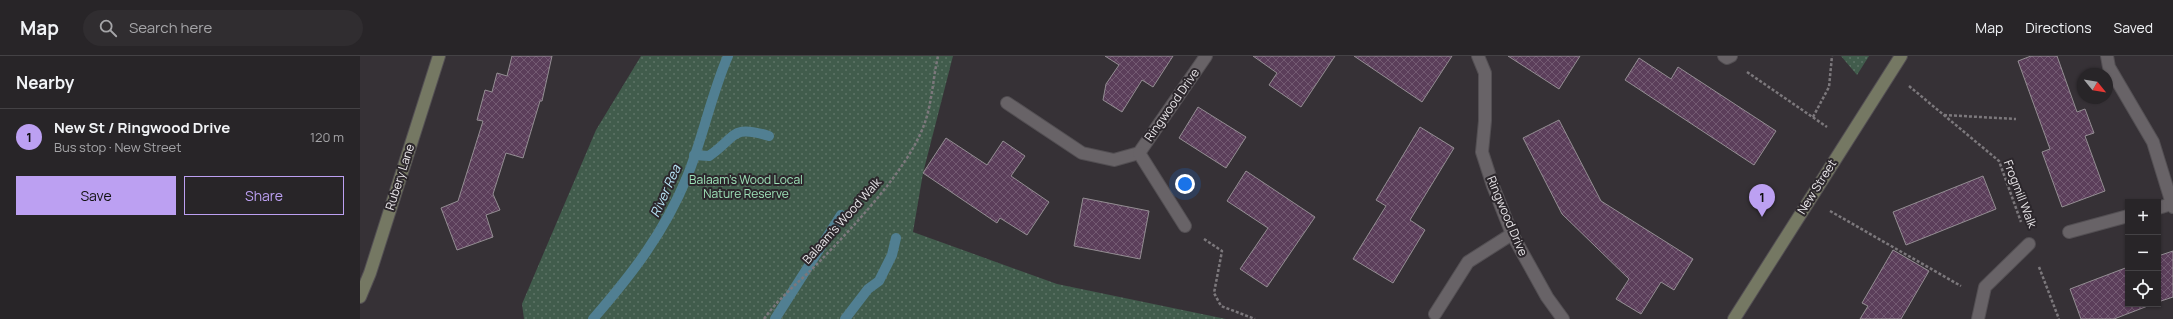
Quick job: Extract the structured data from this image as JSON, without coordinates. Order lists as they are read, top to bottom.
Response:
{
  "streets": {
    "street": ["Ringwood Drive", "Rubery Lane", "New Street"],
    "path": ["Frogmill Walk", "Balaam's Wood Walk"]
  },
  "crossings": [
    ["New Street", "Frogmill Walk"]
  ],
  "water": ["River Rea"],
  "parks": ["Balaam's Wood Local Nature Reserve"],
  "north": "bottom right",
  "page": {
    "header": "Map",
    "search": "Search here",
    "nav": ["Map", "Directions", "Saved"],
    "heading": "Nearby",
    "list": [
      {
        "mark": "1",
        "name": "New St / Ringwood Drive",
        "note": "Bus stop · New Street",
        "value": "120 m"
      }
    ],
    "buttons": ["Save", "Share"],
    "pins": "1",
    "map_buttons": ["+", "−"]
  }
}
